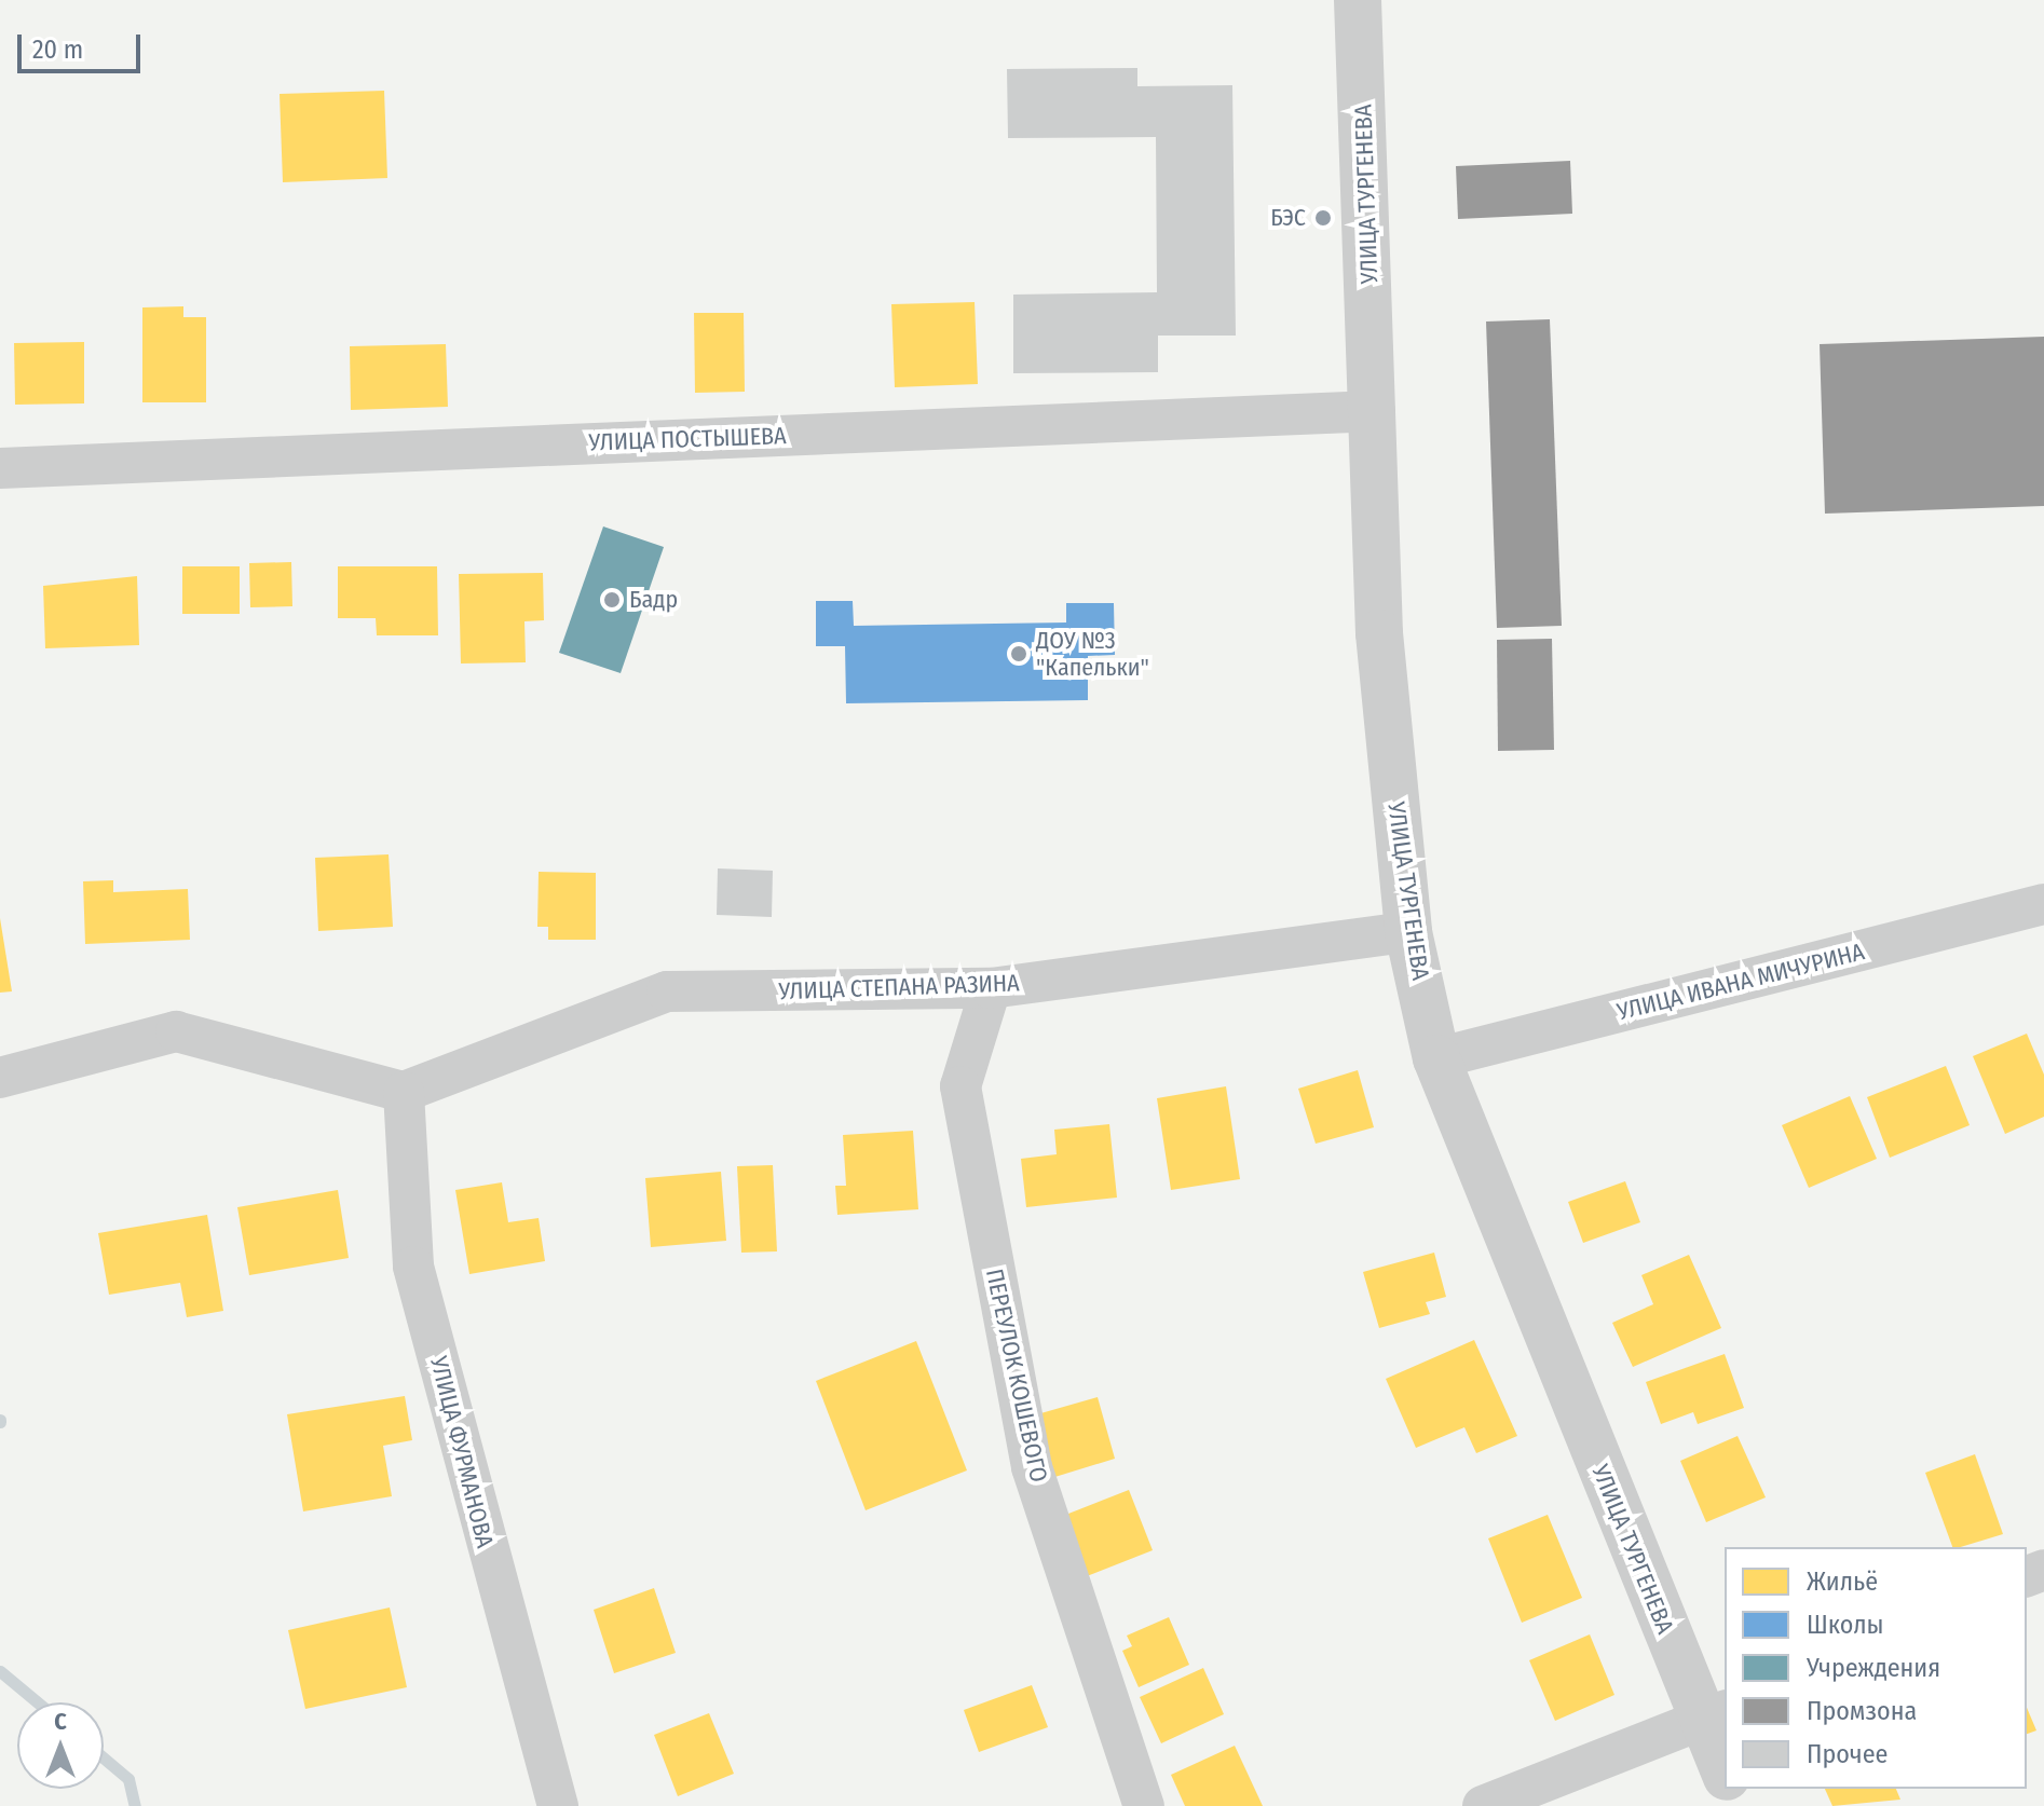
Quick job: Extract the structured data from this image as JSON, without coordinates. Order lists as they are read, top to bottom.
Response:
{
  "streets": {
    "street": [
      "УЛИЦА ТУРГЕНЕВА",
      "УЛИЦА ПОСТЫШЕВА",
      "УЛИЦА ИВАНА МИЧУРИНА",
      "УЛИЦА СТЕПАНА РАЗИНА",
      "ПЕРЕУЛОК КОШЕВОГО",
      "УЛИЦА ФУРМАНОВА"
    ]
  },
  "crossings": [
    ["УЛИЦА ТУРГЕНЕВА", "УЛИЦА ПОСТЫШЕВА"],
    ["УЛИЦА ТУРГЕНЕВА", "УЛИЦА ИВАНА МИЧУРИНА"],
    ["УЛИЦА ТУРГЕНЕВА", "УЛИЦА СТЕПАНА РАЗИНА"],
    ["УЛИЦА СТЕПАНА РАЗИНА", "ПЕРЕУЛОК КОШЕВОГО"],
    ["УЛИЦА СТЕПАНА РАЗИНА", "УЛИЦА ФУРМАНОВА"]
  ],
  "places": ["БЭС", "Бадр", "ДОУ №3 \"Капельки\""],
  "legend": [
    "Жильё",
    "Школы",
    "Учреждения",
    "Промзона",
    "Прочее"
  ],
  "scale_bar": "20 m",
  "north": "top"
}
